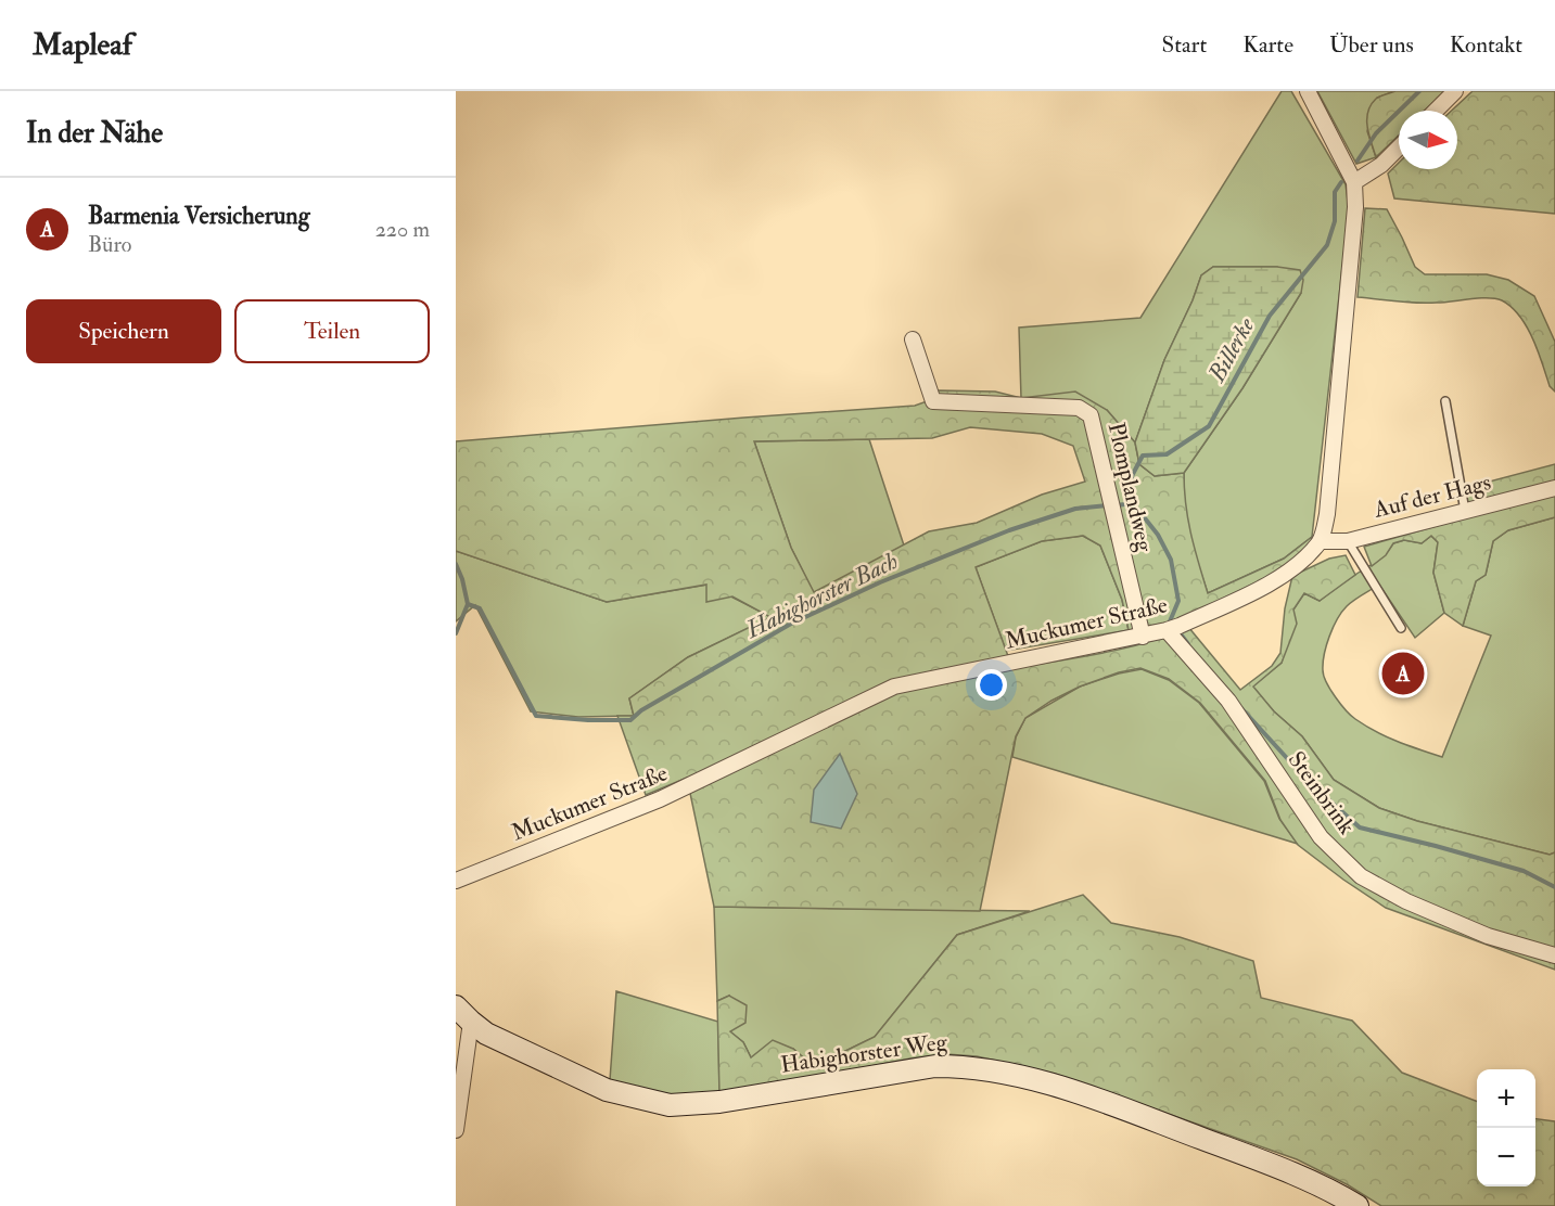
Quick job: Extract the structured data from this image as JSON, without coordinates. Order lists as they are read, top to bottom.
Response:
{
  "streets": {
    "street": [
      "Plomplandweg",
      "Auf der Hags",
      "Muckumer Straße",
      "Steinbrink",
      "Habighorster Weg"
    ]
  },
  "crossings": [
    ["Plomplandweg", "Muckumer Straße"],
    ["Auf der Hags", "Muckumer Straße"],
    ["Muckumer Straße", "Steinbrink"]
  ],
  "water": ["Billerke", "Habighorster Bach"],
  "north": "right",
  "page": {
    "header": "Mapleaf",
    "nav": [
      "Start",
      "Karte",
      "Über uns",
      "Kontakt"
    ],
    "heading": "In der Nähe",
    "list": [
      {
        "mark": "A",
        "name": "Barmenia Versicherung",
        "note": "Büro",
        "value": "220 m"
      }
    ],
    "buttons": ["Speichern", "Teilen"],
    "pins": "A",
    "map_buttons": ["+", "−"]
  }
}
